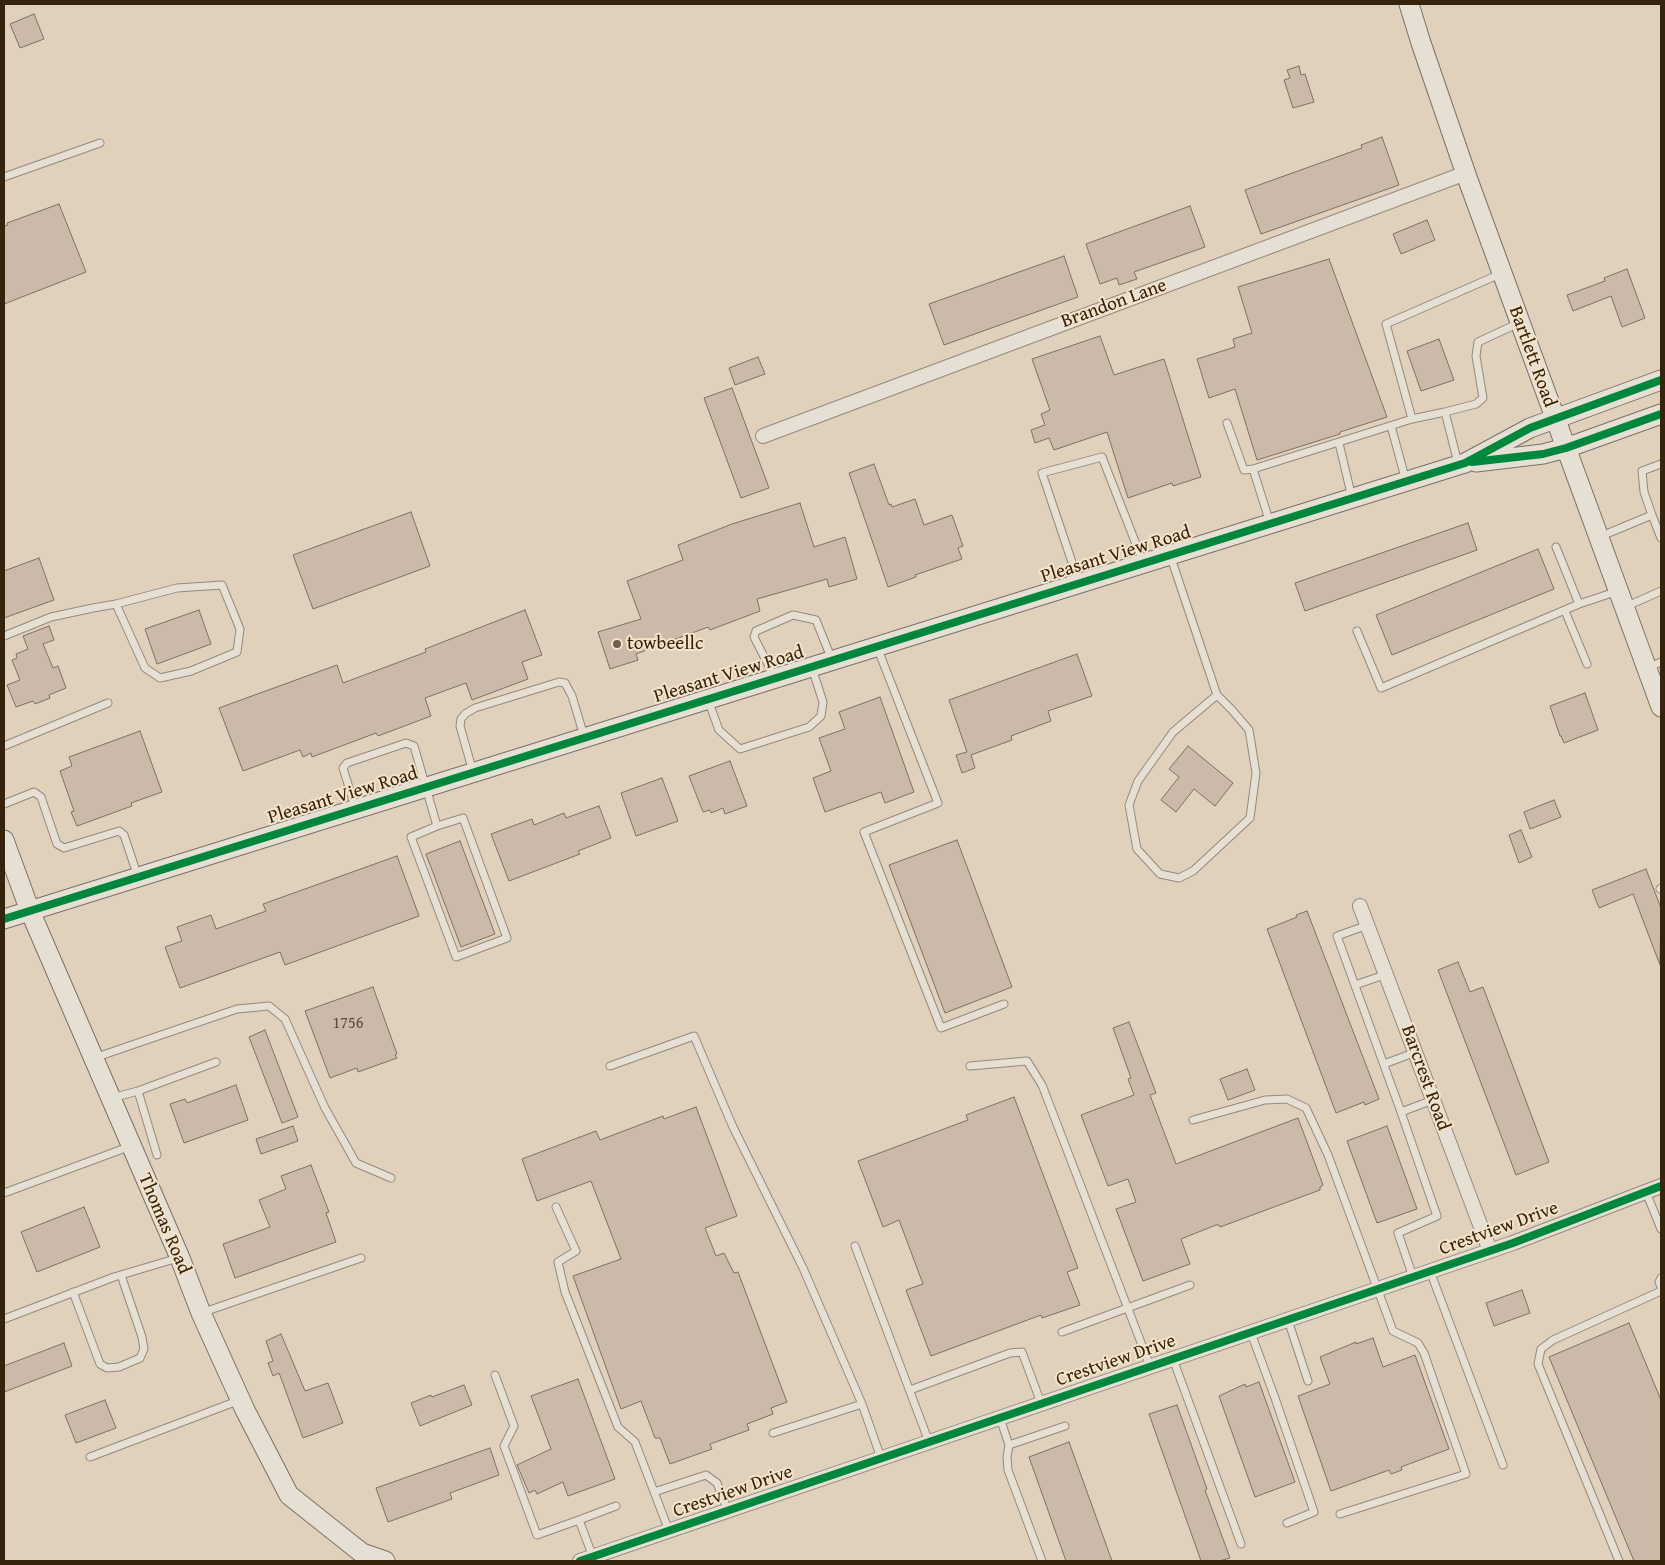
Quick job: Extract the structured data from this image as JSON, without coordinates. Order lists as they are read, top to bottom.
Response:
{
  "streets": {
    "main road": ["Bartlett Road", "Pleasant View Road", "Thomas Road"],
    "street": ["Brandon Lane", "Barcrest Road", "Crestview Drive"]
  },
  "crossings": [
    ["Brandon Lane", "Bartlett Road"],
    ["Bartlett Road", "Pleasant View Road"],
    ["Pleasant View Road", "Thomas Road"],
    ["Barcrest Road", "Crestview Drive"]
  ],
  "places": ["towbeellc"],
  "house_numbers": ["1756"]
}
